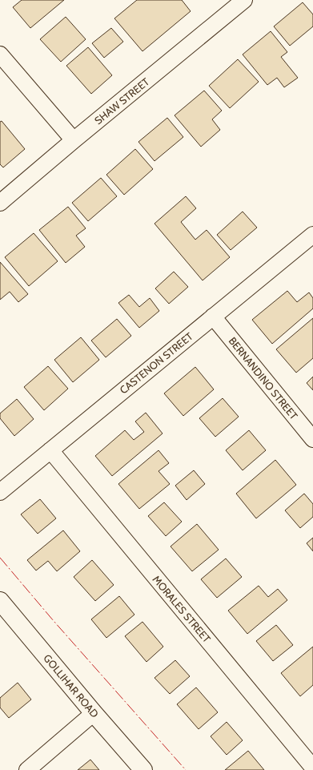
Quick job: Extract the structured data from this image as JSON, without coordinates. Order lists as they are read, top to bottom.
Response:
{
  "streets": {
    "main road": ["GOLLIHAR ROAD"],
    "street": [
      "SHAW STREET",
      "CASTENON STREET",
      "BERNANDINO STREET",
      "MORALES STREET"
    ]
  },
  "crossings": [
    ["CASTENON STREET", "BERNANDINO STREET"],
    ["CASTENON STREET", "MORALES STREET"]
  ]
}
